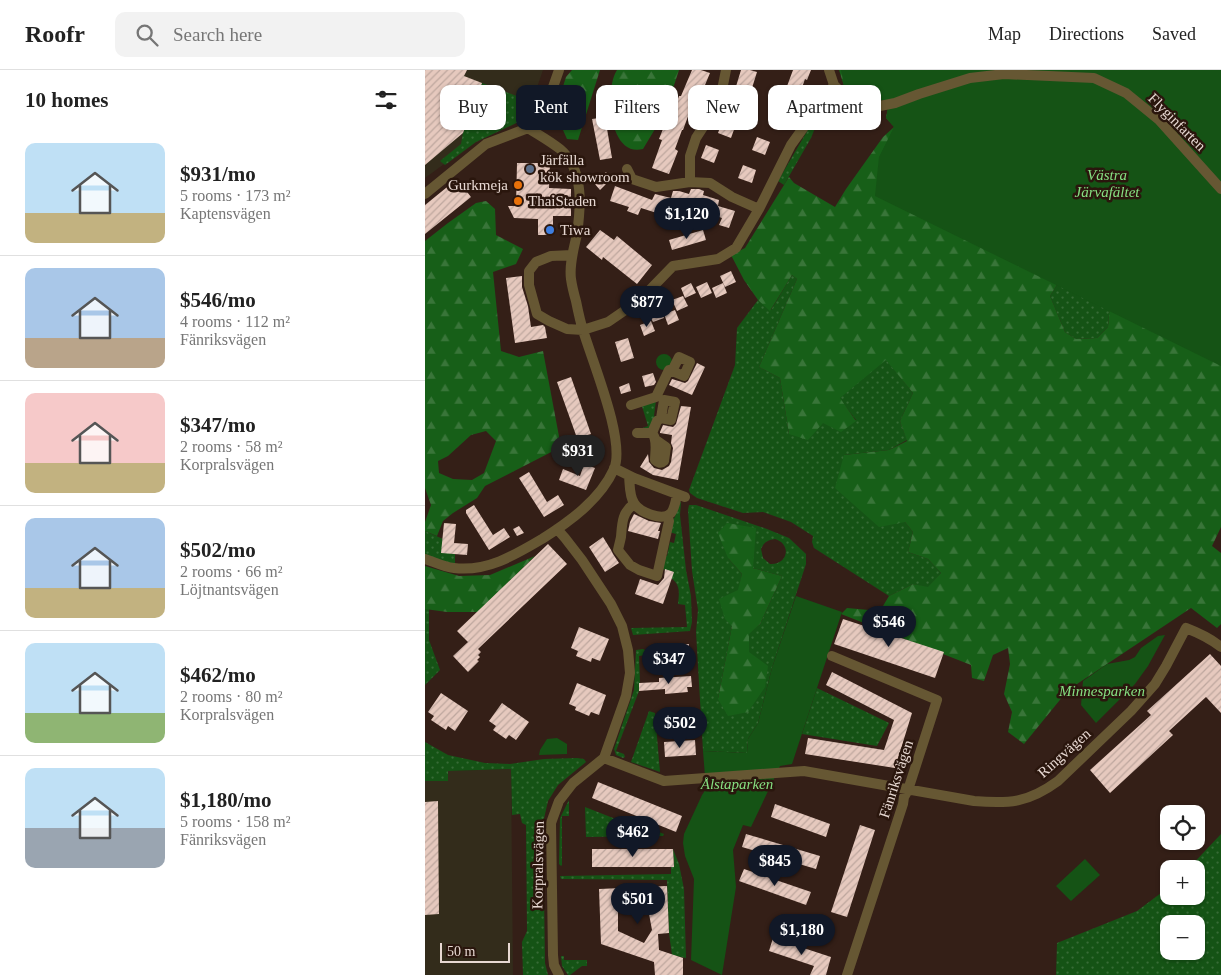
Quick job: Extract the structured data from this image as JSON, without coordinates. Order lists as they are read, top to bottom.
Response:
{
  "streets": {
    "street": [
      "Flyginfarten",
      "Ringvägen",
      "Fänriksvägen",
      "Korpralsvägen"
    ]
  },
  "crossings": [
    ["Ringvägen", "Fänriksvägen"],
    ["Ringvägen", "Korpralsvägen"]
  ],
  "parks": ["Västra Järvafältet", "Minnesparken", "Ålstaparken"],
  "places": [
    "Järfälla kök showroom",
    "Gurkmeja",
    "ThaiStaden",
    "Tiwa"
  ],
  "scale_bar": "50 m",
  "page": {
    "header": "Roofr",
    "search": "Search here",
    "nav": ["Map", "Directions", "Saved"],
    "heading": "10 homes",
    "chip": [
      "Buy",
      "Rent",
      "Filters",
      "New",
      "Apartment"
    ],
    "list": [
      {
        "name": "$931/mo",
        "note": "5 rooms · 173 m² · Kaptensvägen"
      },
      {
        "name": "$546/mo",
        "note": "4 rooms · 112 m² · Fänriksvägen"
      },
      {
        "name": "$347/mo",
        "note": "2 rooms · 58 m² · Korpralsvägen"
      },
      {
        "name": "$502/mo",
        "note": "2 rooms · 66 m² · Löjtnantsvägen"
      },
      {
        "name": "$462/mo",
        "note": "2 rooms · 80 m² · Korpralsvägen"
      },
      {
        "name": "$1,180/mo",
        "note": "5 rooms · 158 m² · Fänriksvägen"
      }
    ],
    "price": [
      "$1,120",
      "$877",
      "$931",
      "$546",
      "$347",
      "$502",
      "$462",
      "$845",
      "$501",
      "$1,180"
    ],
    "map_buttons": ["+", "−"],
    "scale": "50 m"
  }
}
